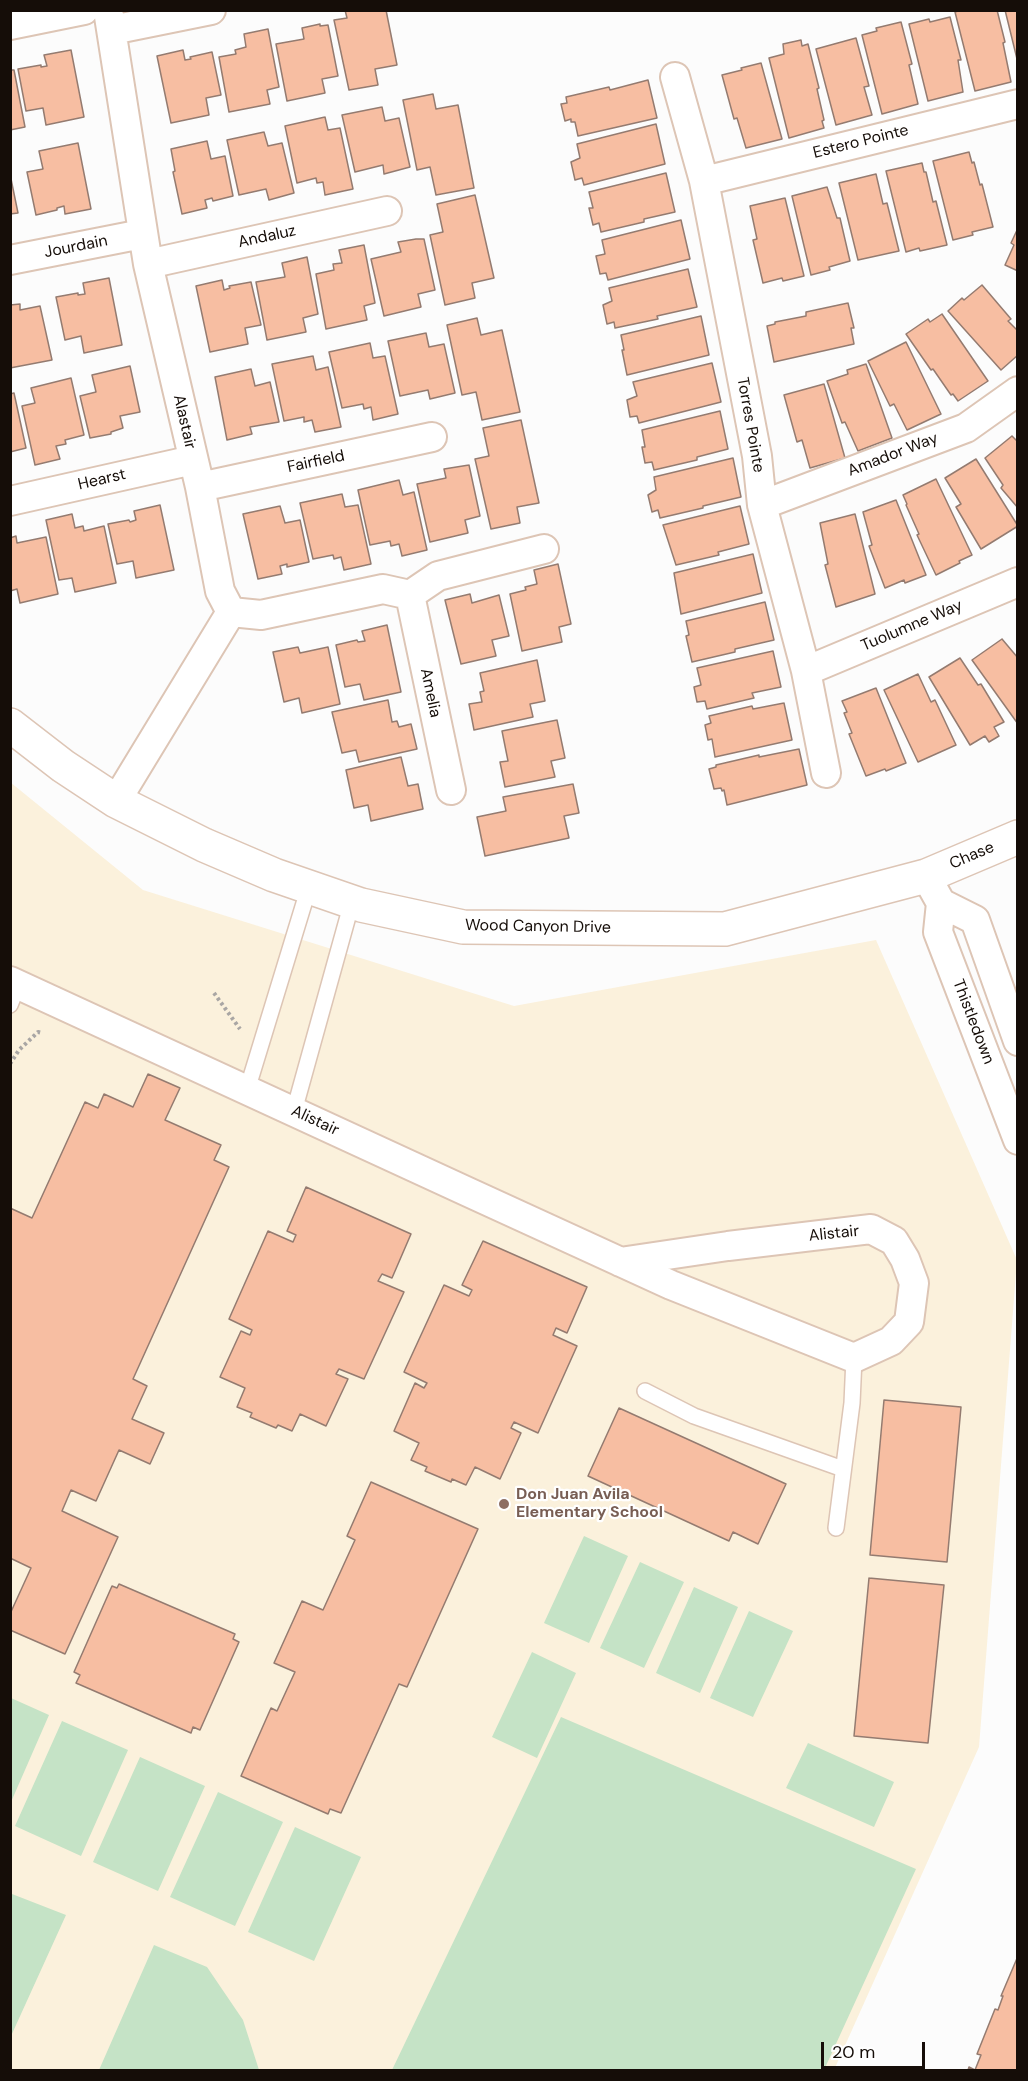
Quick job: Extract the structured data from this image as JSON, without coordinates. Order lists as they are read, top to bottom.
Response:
{
  "streets": {
    "street": [
      "Estero Pointe",
      "Andaluz",
      "Jourdain",
      "Alastair",
      "Torres Pointe",
      "Amador Way",
      "Fairfield",
      "Hearst",
      "Tuolumne Way",
      "Amelia",
      "Chase",
      "Wood Canyon Drive",
      "Thistledown",
      "Alistair"
    ]
  },
  "crossings": [
    ["Estero Pointe", "Torres Pointe"],
    ["Andaluz", "Alastair"],
    ["Jourdain", "Alastair"],
    ["Alastair", "Fairfield"],
    ["Alastair", "Hearst"],
    ["Torres Pointe", "Amador Way"],
    ["Torres Pointe", "Tuolumne Way"],
    ["Fairfield", "Hearst"],
    ["Chase", "Wood Canyon Drive"],
    ["Chase", "Thistledown"],
    ["Wood Canyon Drive", "Thistledown"]
  ],
  "places": ["Don Juan Avila Elementary School"],
  "scale_bar": "20 m"
}
